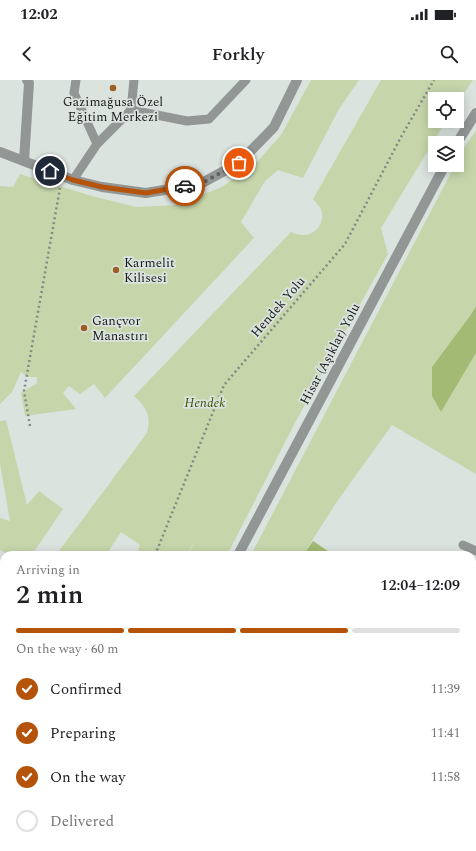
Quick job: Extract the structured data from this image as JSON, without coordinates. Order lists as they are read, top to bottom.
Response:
{
  "streets": {
    "street": ["Hisar (Aşıklar) Yolu"],
    "path": ["Hendek Yolu"]
  },
  "parks": ["Hendek"],
  "places": ["Gazimağusa Özel Eğitim Merkezi", "Karmelit Kilisesi", "Gançvor Manastırı"],
  "page": {
    "status": "12:02",
    "header": "Forkly",
    "heading": ["2 min", "Arriving in", "12:04–12:09"],
    "bar": "On the way · 60 m",
    "list": [
      ["Confirmed", "11:39"],
      ["Preparing", "11:41"],
      ["On the way", "11:58"],
      "Delivered"
    ]
  }
}
